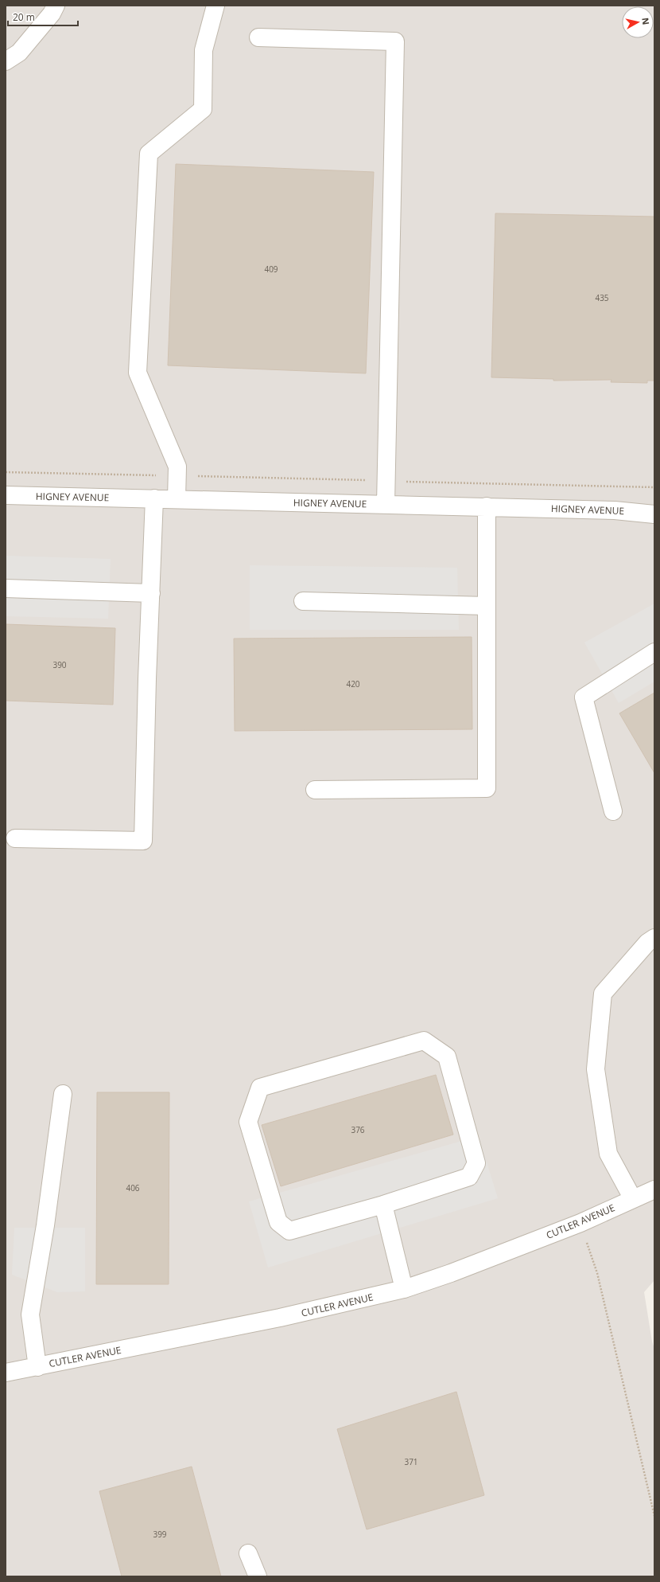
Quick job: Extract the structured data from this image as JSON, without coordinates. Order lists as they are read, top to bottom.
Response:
{
  "streets": {
    "street": ["HIGNEY AVENUE", "CUTLER AVENUE"]
  },
  "house_numbers": [
    "409",
    "435",
    "390",
    "420",
    "376",
    "406",
    "371",
    "399"
  ],
  "scale_bar": "20 m",
  "north": "right"
}
